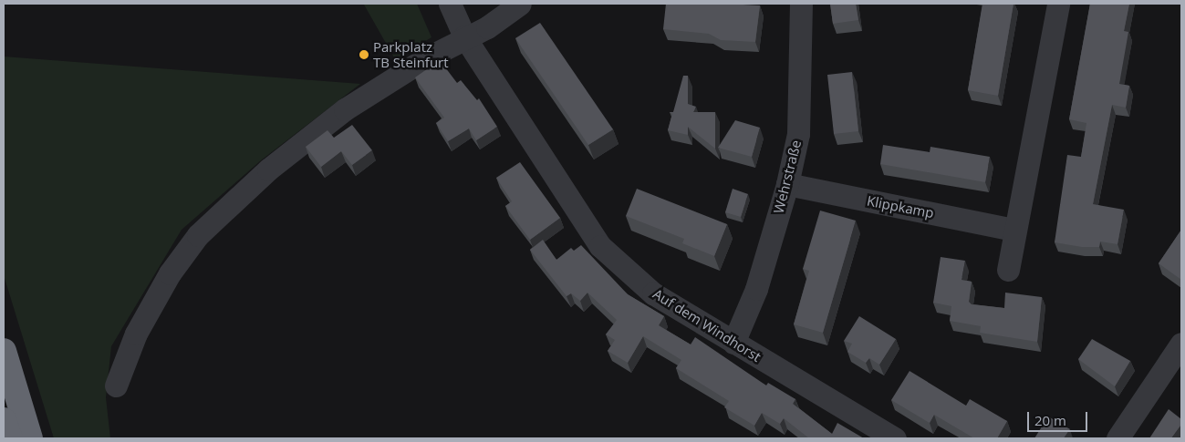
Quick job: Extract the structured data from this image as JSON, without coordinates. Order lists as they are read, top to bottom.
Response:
{
  "streets": {
    "street": ["Wehrstraße", "Klippkamp", "Auf dem Windhorst"]
  },
  "crossings": [
    ["Wehrstraße", "Klippkamp"],
    ["Wehrstraße", "Auf dem Windhorst"]
  ],
  "places": ["Parkplatz TB Steinfurt"],
  "scale_bar": "20 m"
}
